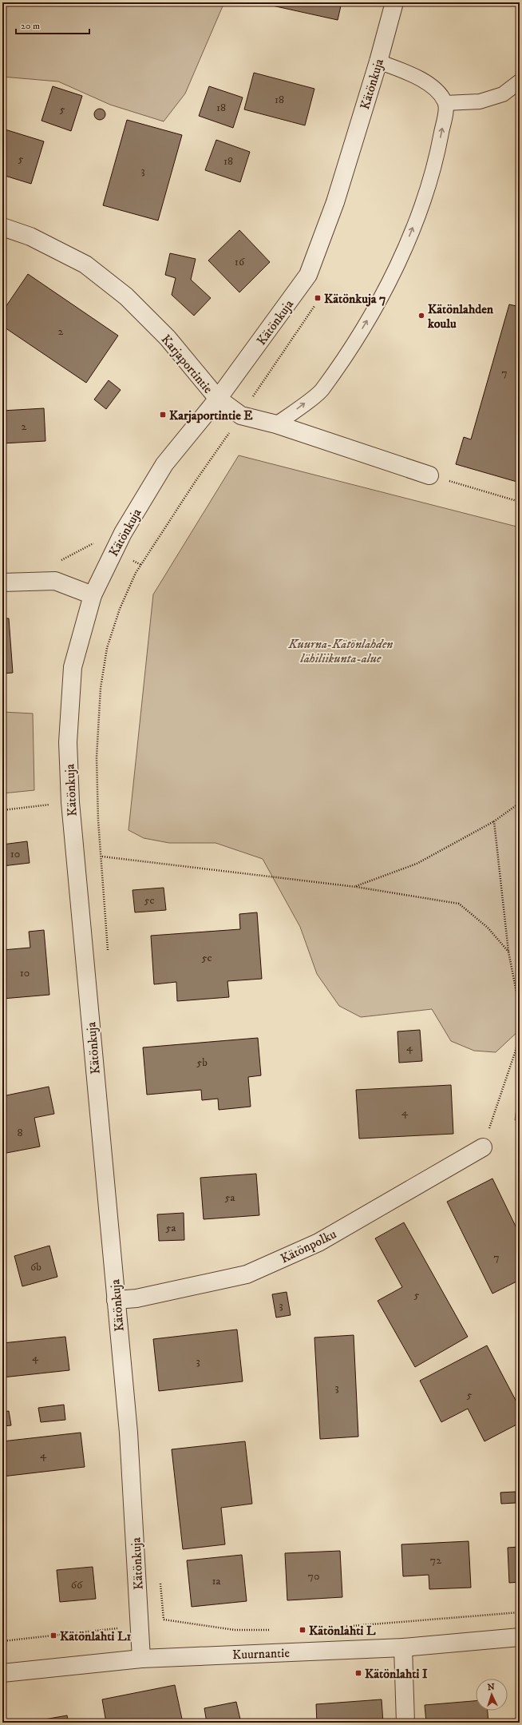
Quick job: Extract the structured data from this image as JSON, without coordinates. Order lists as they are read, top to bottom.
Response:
{
  "streets": {
    "street": [
      "Kätönkuja",
      "Karjaportintie",
      "Kätönpolku",
      "Kuurnantie"
    ]
  },
  "crossings": [
    ["Kätönkuja", "Karjaportintie"],
    ["Kätönkuja", "Kätönpolku"],
    ["Kätönkuja", "Kuurnantie"]
  ],
  "parks": ["Kuurna-Kätönlahden lähiliikunta-alue"],
  "places": {
    "transit": [
      "Kätönkuja 7",
      "Karjaportintie E",
      "Kätönlahti L",
      "Kätönlahti L1",
      "Kätönlahti I"
    ],
    "other": ["Kätönlahden koulu"]
  },
  "house_numbers": [
    "18",
    "18",
    "5",
    "5",
    "18",
    "3",
    "16",
    "2",
    "7",
    "2",
    "10",
    "5c",
    "5c",
    "10",
    "4",
    "5b",
    "4",
    "8",
    "5a",
    "5a",
    "7",
    "6b",
    "5",
    "3",
    "4",
    "3",
    "3",
    "5",
    "4",
    "72",
    "70",
    "1a",
    "66"
  ],
  "scale_bar": "20 m",
  "north": "top"
}
